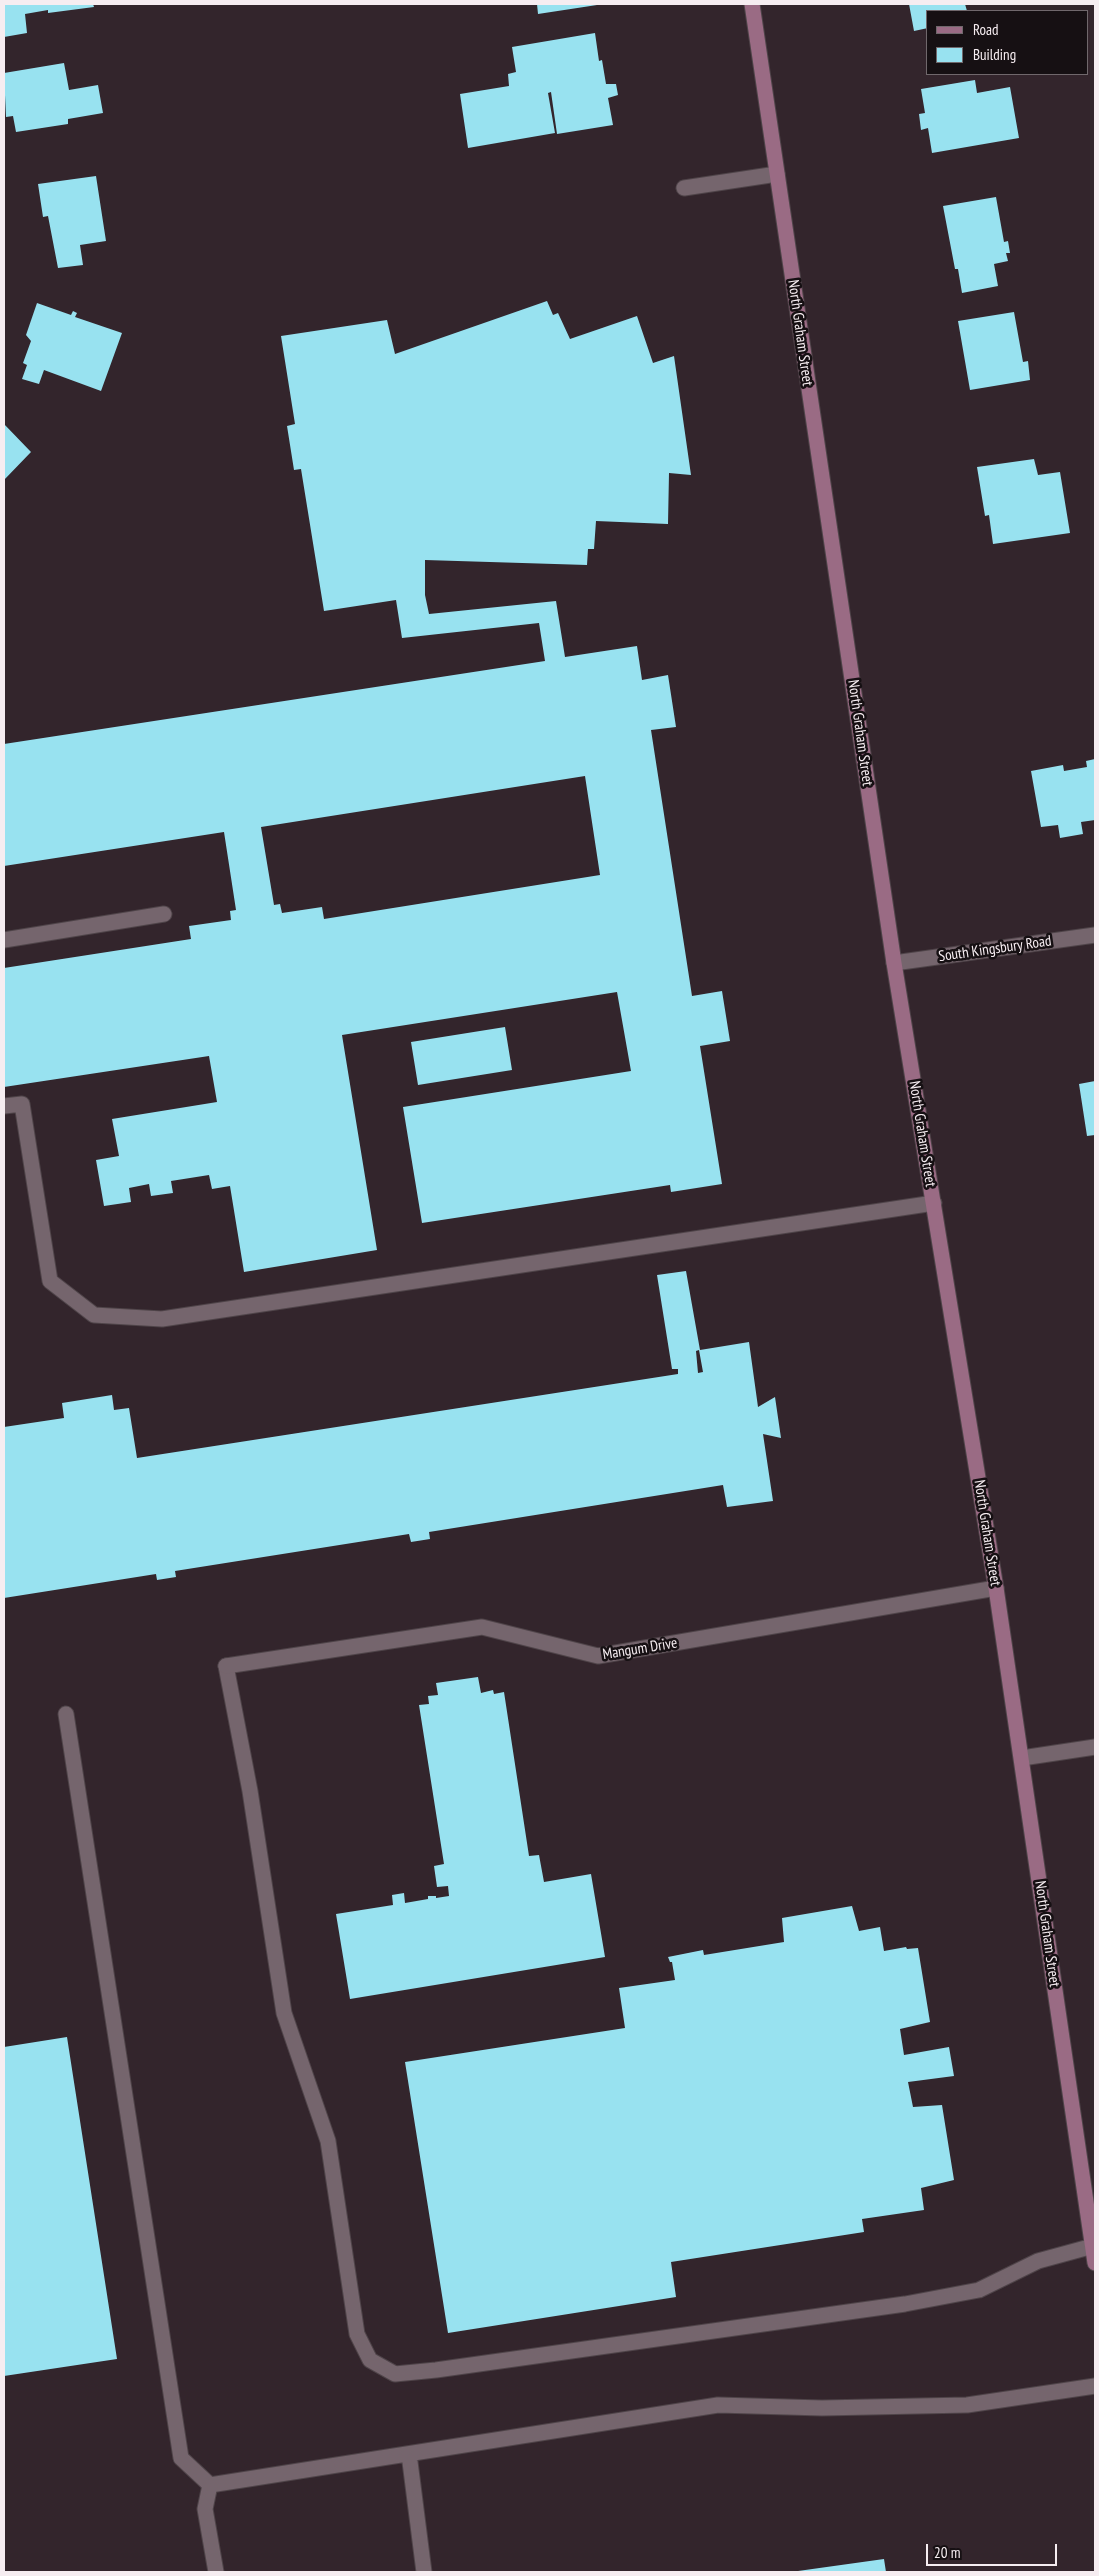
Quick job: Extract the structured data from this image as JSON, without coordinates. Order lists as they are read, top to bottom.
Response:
{
  "streets": {
    "main road": ["North Graham Street"],
    "street": ["South Kingsbury Road", "Mangum Drive"]
  },
  "crossings": [
    ["North Graham Street", "South Kingsbury Road"],
    ["North Graham Street", "Mangum Drive"]
  ],
  "legend": ["Road", "Building"],
  "scale_bar": "20 m"
}
